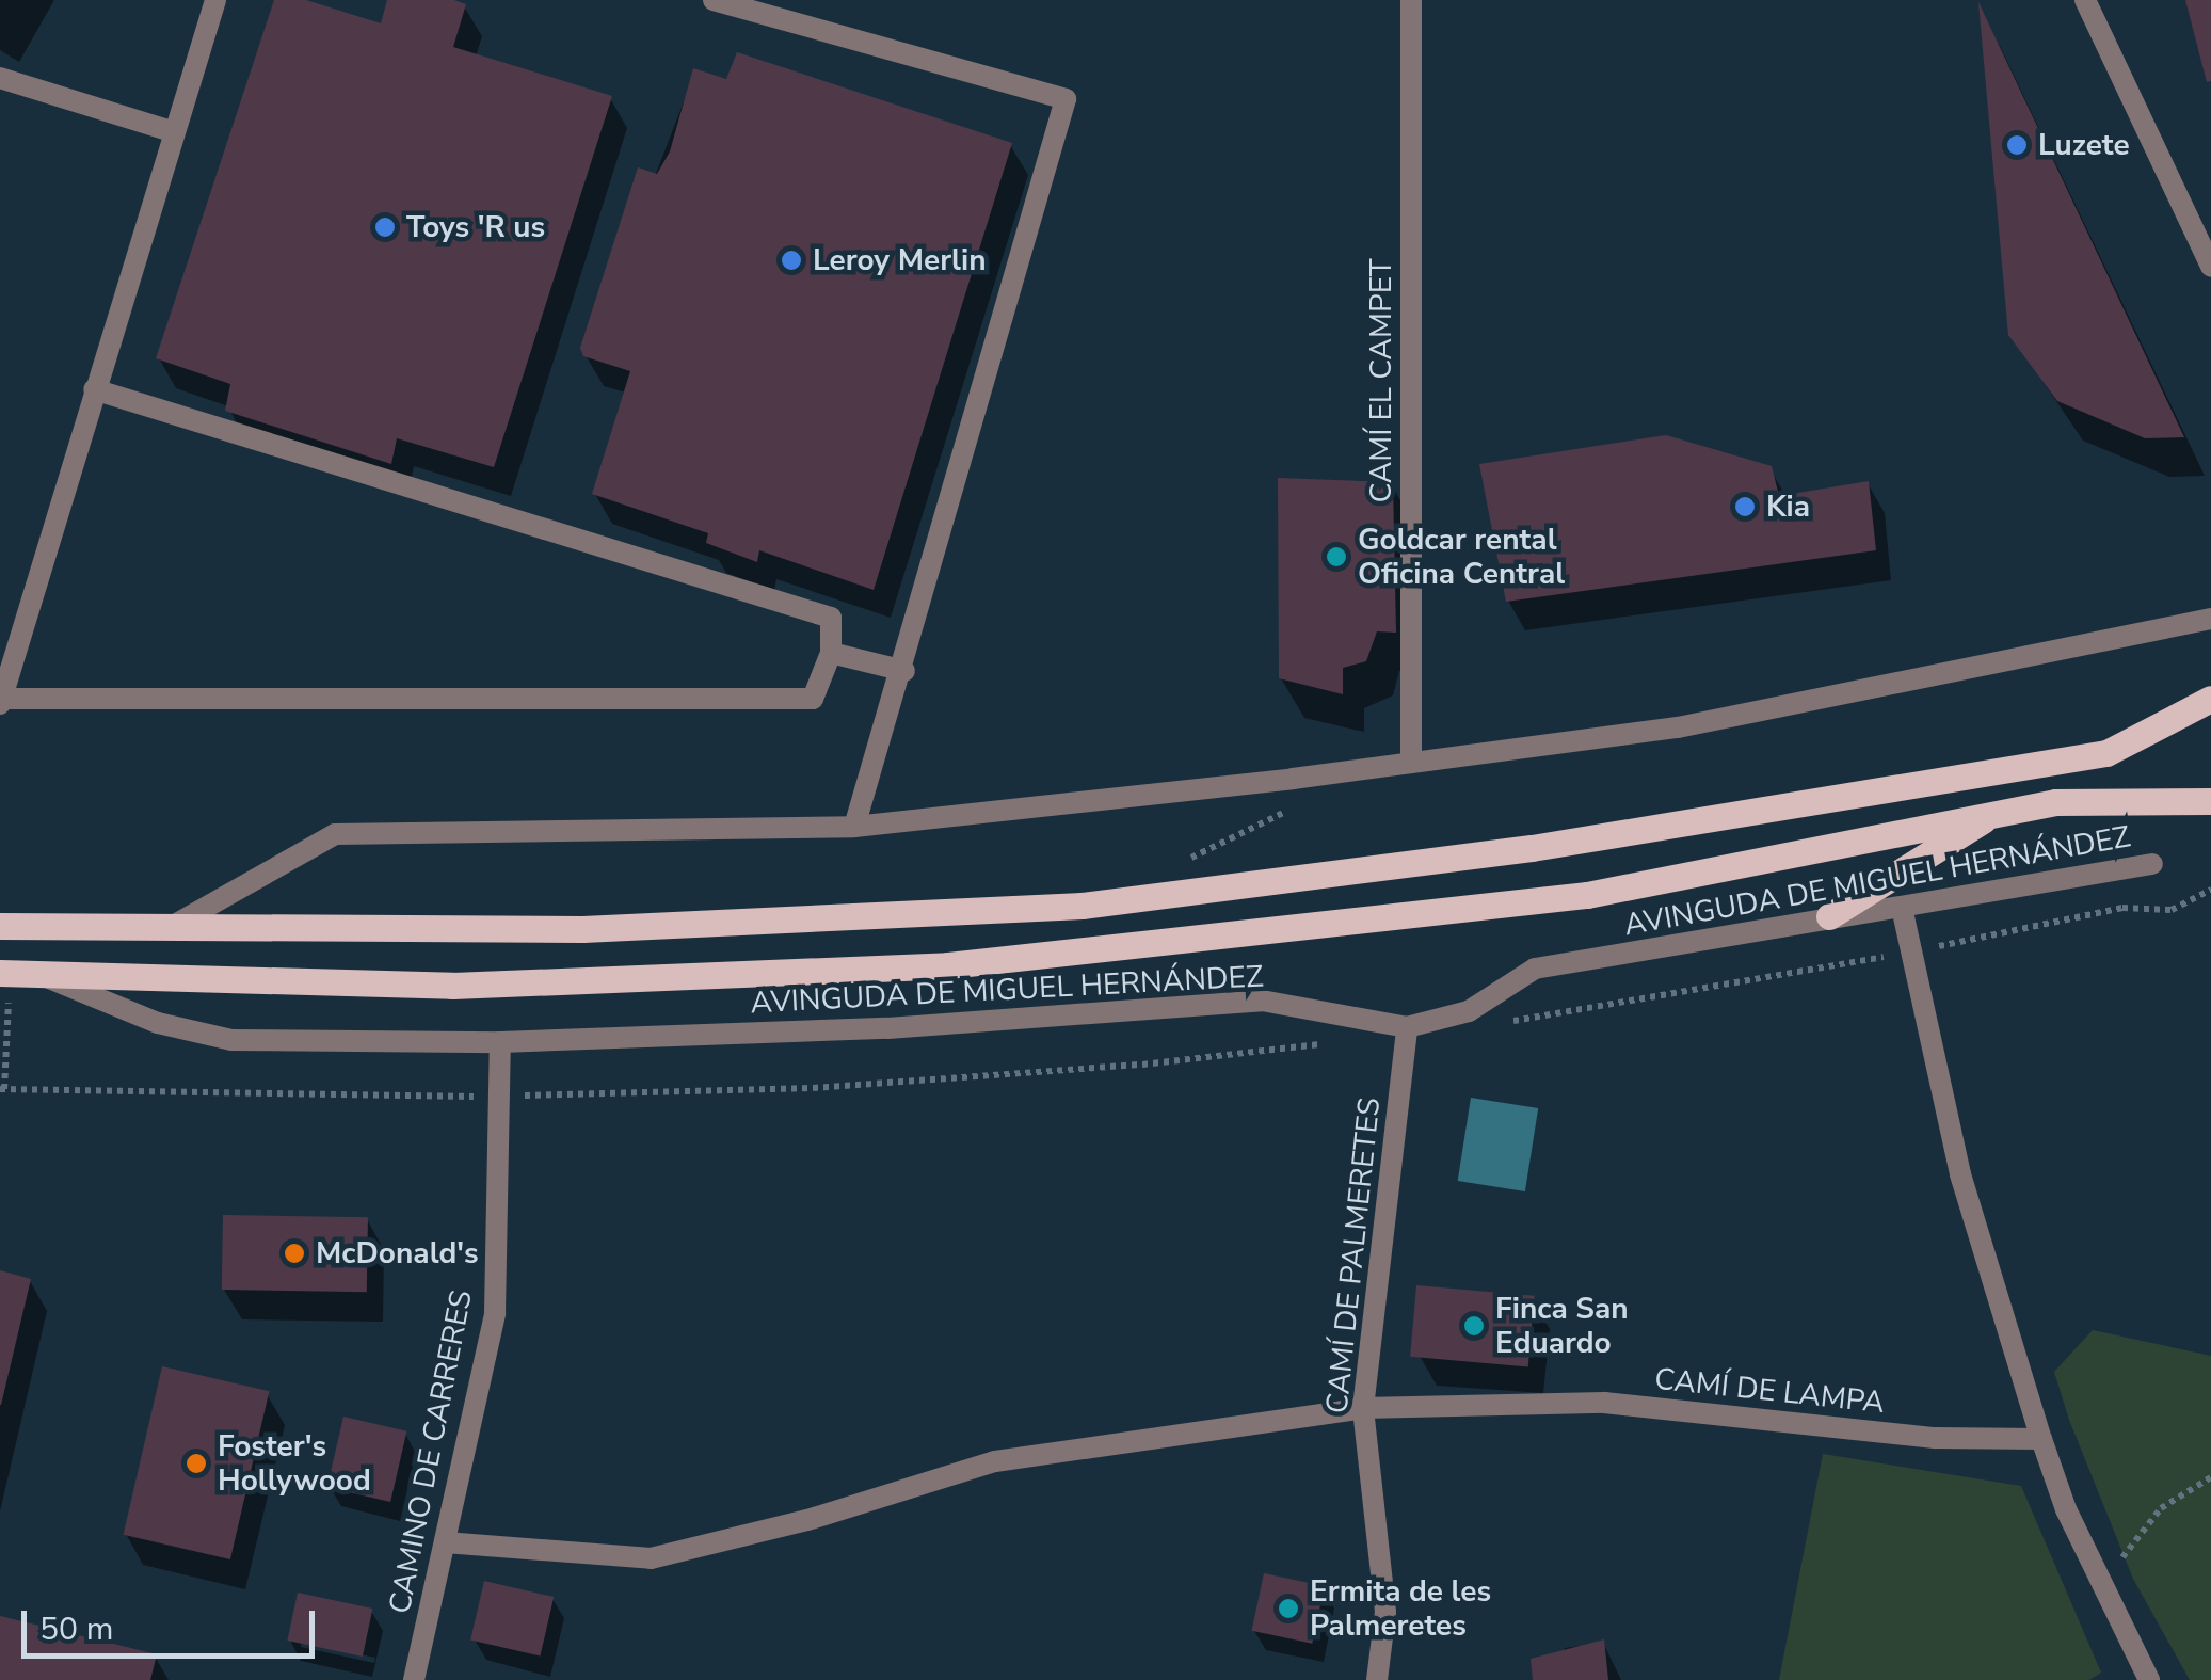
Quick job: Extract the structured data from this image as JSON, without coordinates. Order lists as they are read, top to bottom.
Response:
{
  "streets": {
    "street": [
      "CAMÍ EL CAMPET",
      "AVINGUDA DE MIGUEL HERNÁNDEZ",
      "CAMÍ DE PALMERETES",
      "CAMÍ DE LAMPA",
      "CAMINO DE CARRERES"
    ]
  },
  "crossings": [
    ["AVINGUDA DE MIGUEL HERNÁNDEZ", "CAMÍ DE PALMERETES"],
    ["AVINGUDA DE MIGUEL HERNÁNDEZ", "CAMINO DE CARRERES"],
    ["CAMÍ DE PALMERETES", "CAMÍ DE LAMPA"],
    ["CAMÍ DE LAMPA", "CAMINO DE CARRERES"]
  ],
  "places": [
    "Luzete",
    "Toys 'R us",
    "Leroy Merlin",
    "Kia",
    "Goldcar rental Oficina Central",
    "McDonald's",
    "Finca San Eduardo",
    "Foster's Hollywood",
    "Ermita de les Palmeretes"
  ],
  "scale_bar": "50 m"
}
